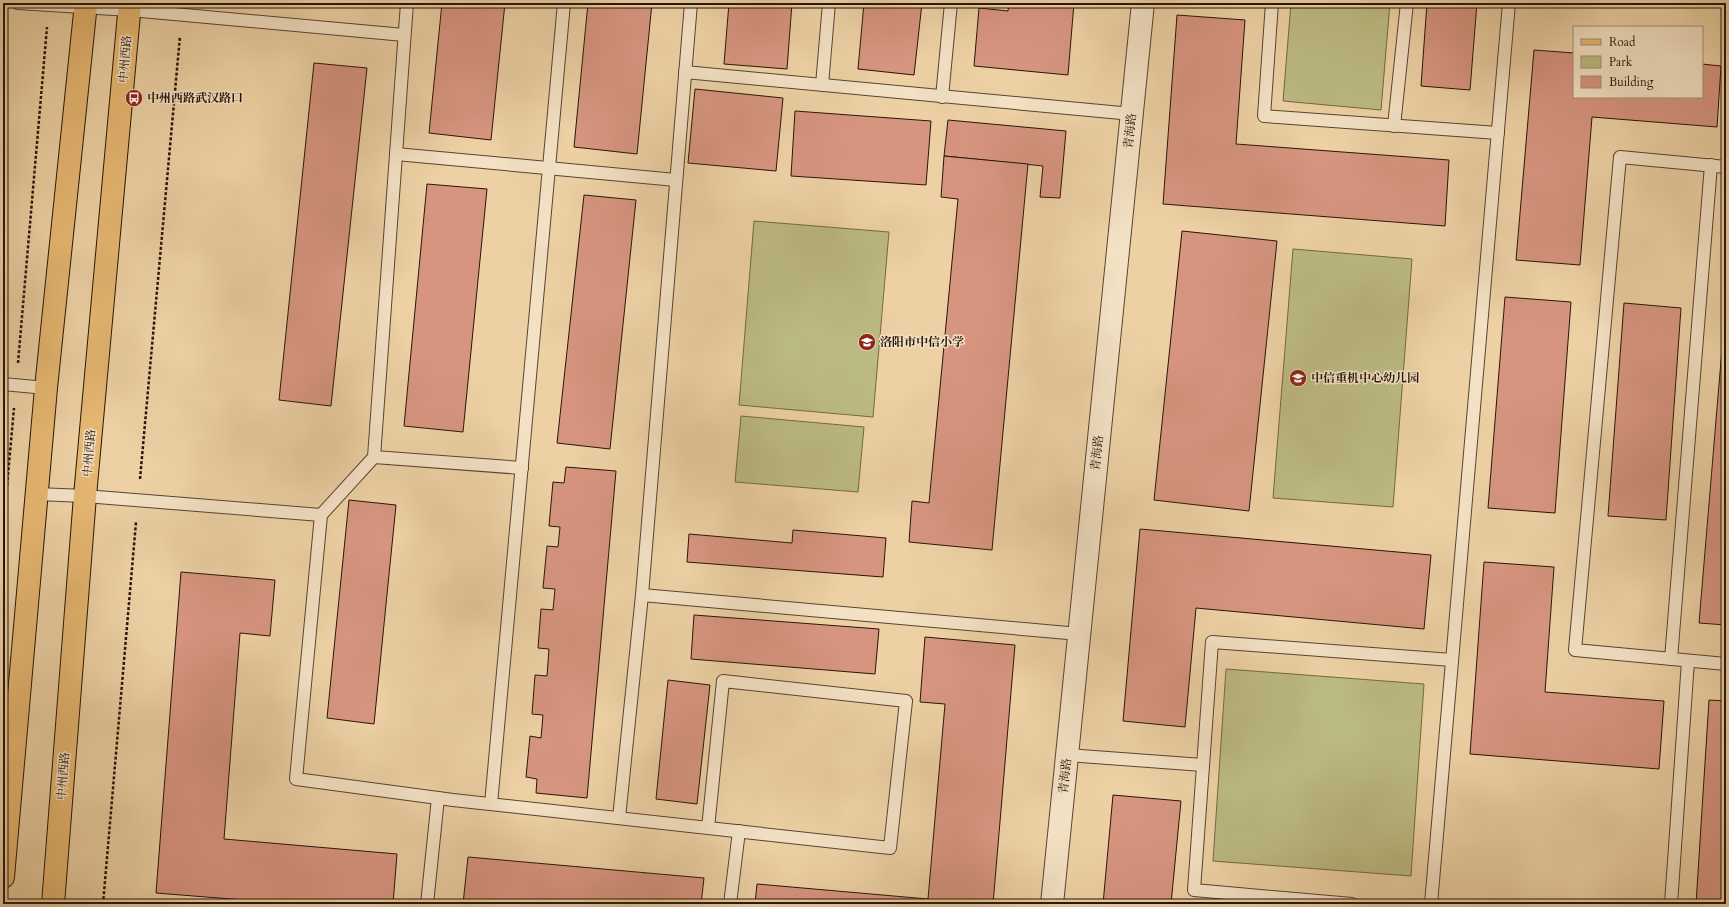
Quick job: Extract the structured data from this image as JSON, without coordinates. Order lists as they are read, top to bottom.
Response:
{
  "streets": {
    "main road": ["中州西路"],
    "street": ["青海路"]
  },
  "places": {
    "bus stop": ["中州西路武汉路口"],
    "school or university": ["洛阳市中信小学", "中信重机中心幼儿园"]
  },
  "legend": ["Road", "Park", "Building"]
}
